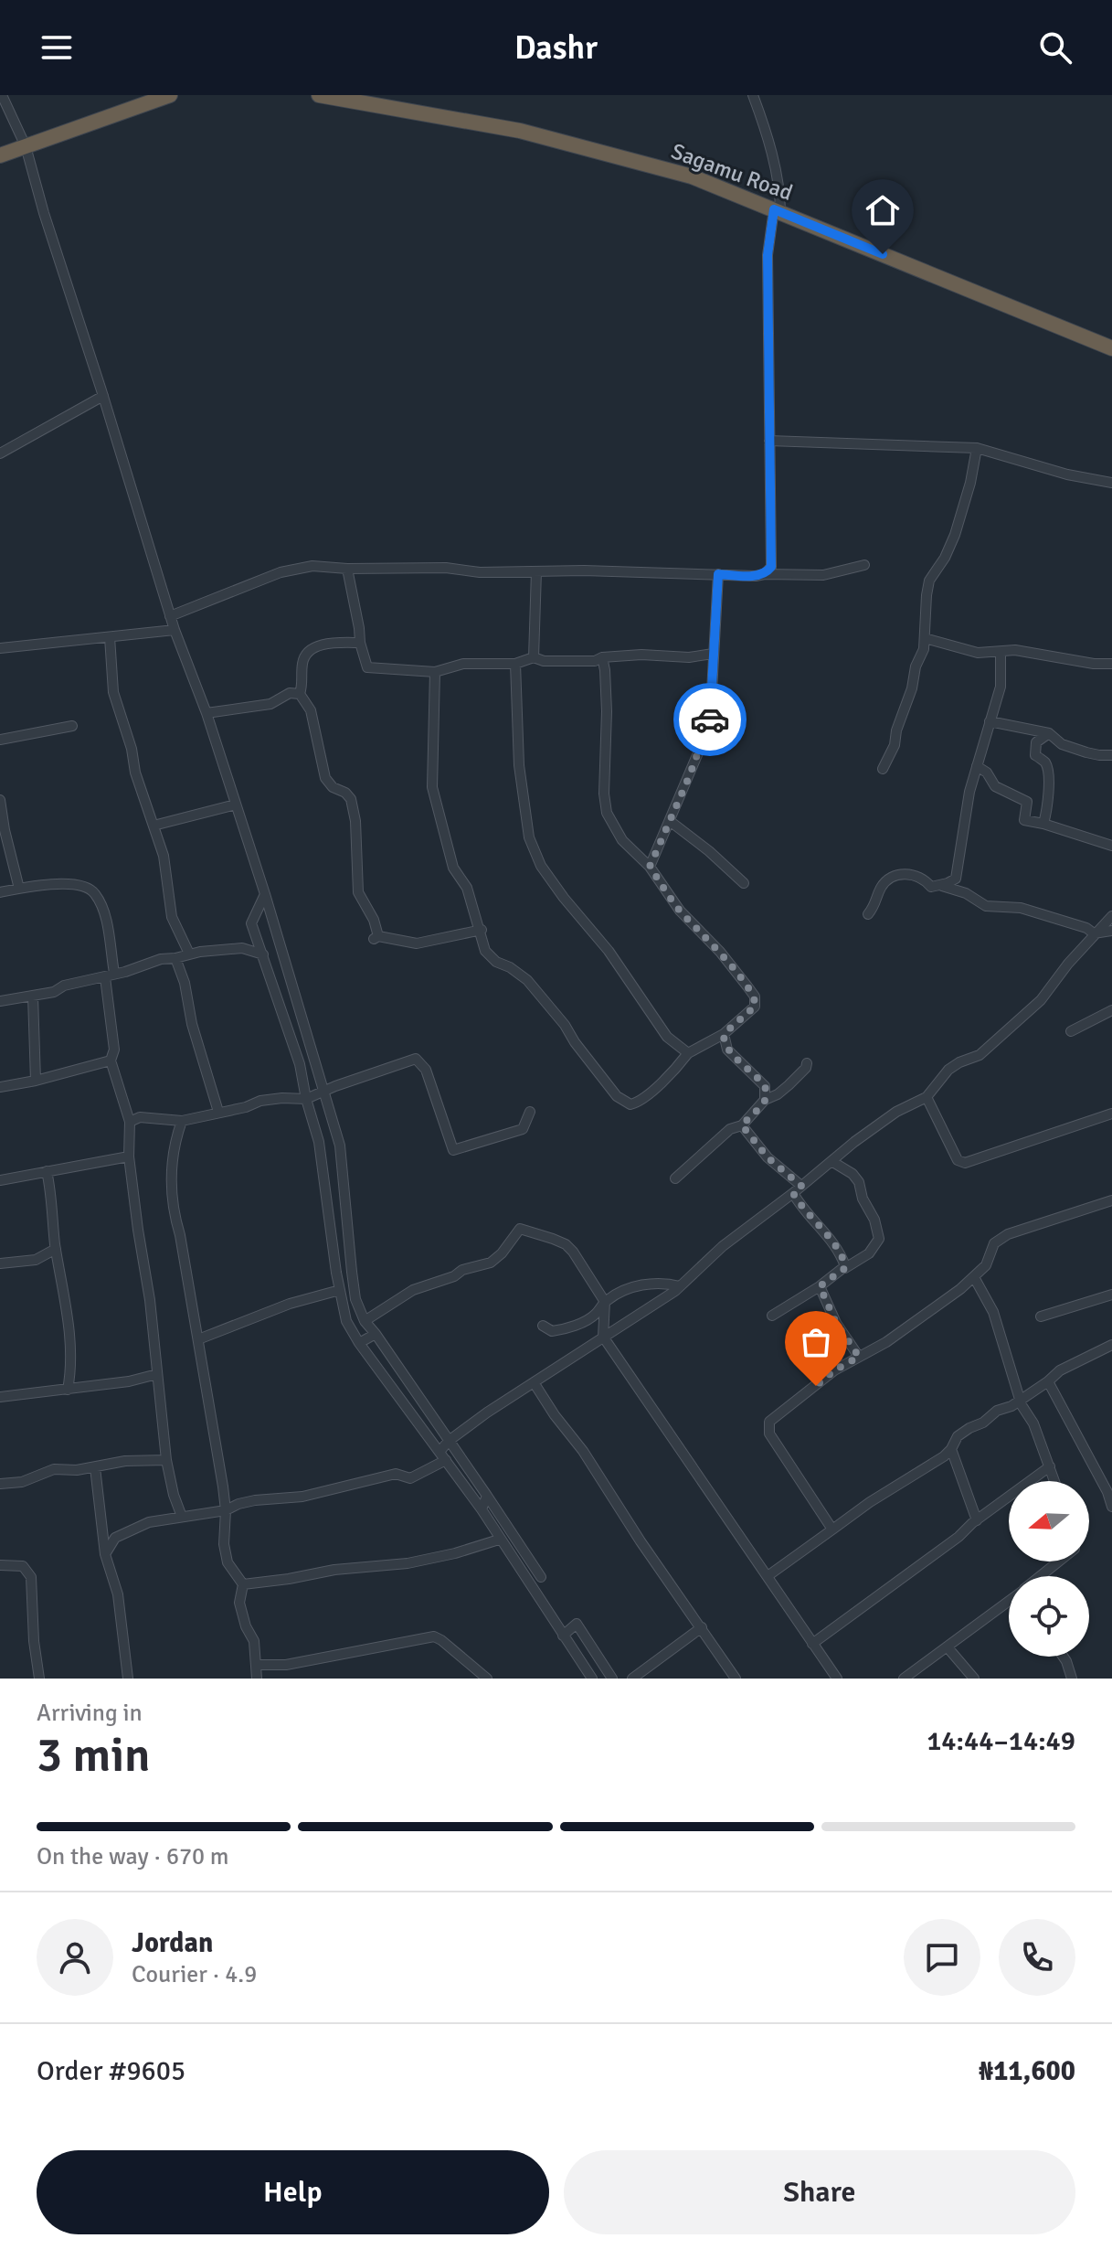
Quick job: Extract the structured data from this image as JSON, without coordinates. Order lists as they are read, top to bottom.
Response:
{
  "streets": {
    "highway": ["Sagamu Road"]
  },
  "north": "left",
  "page": {
    "header": "Dashr",
    "heading": ["3 min", "Arriving in", "14:44–14:49"],
    "panel": [
      "Jordan",
      "Courier · 4.9",
      "Order #9605",
      "₦11,600"
    ],
    "bar": "On the way · 670 m",
    "buttons": ["Help", "Share"]
  }
}
